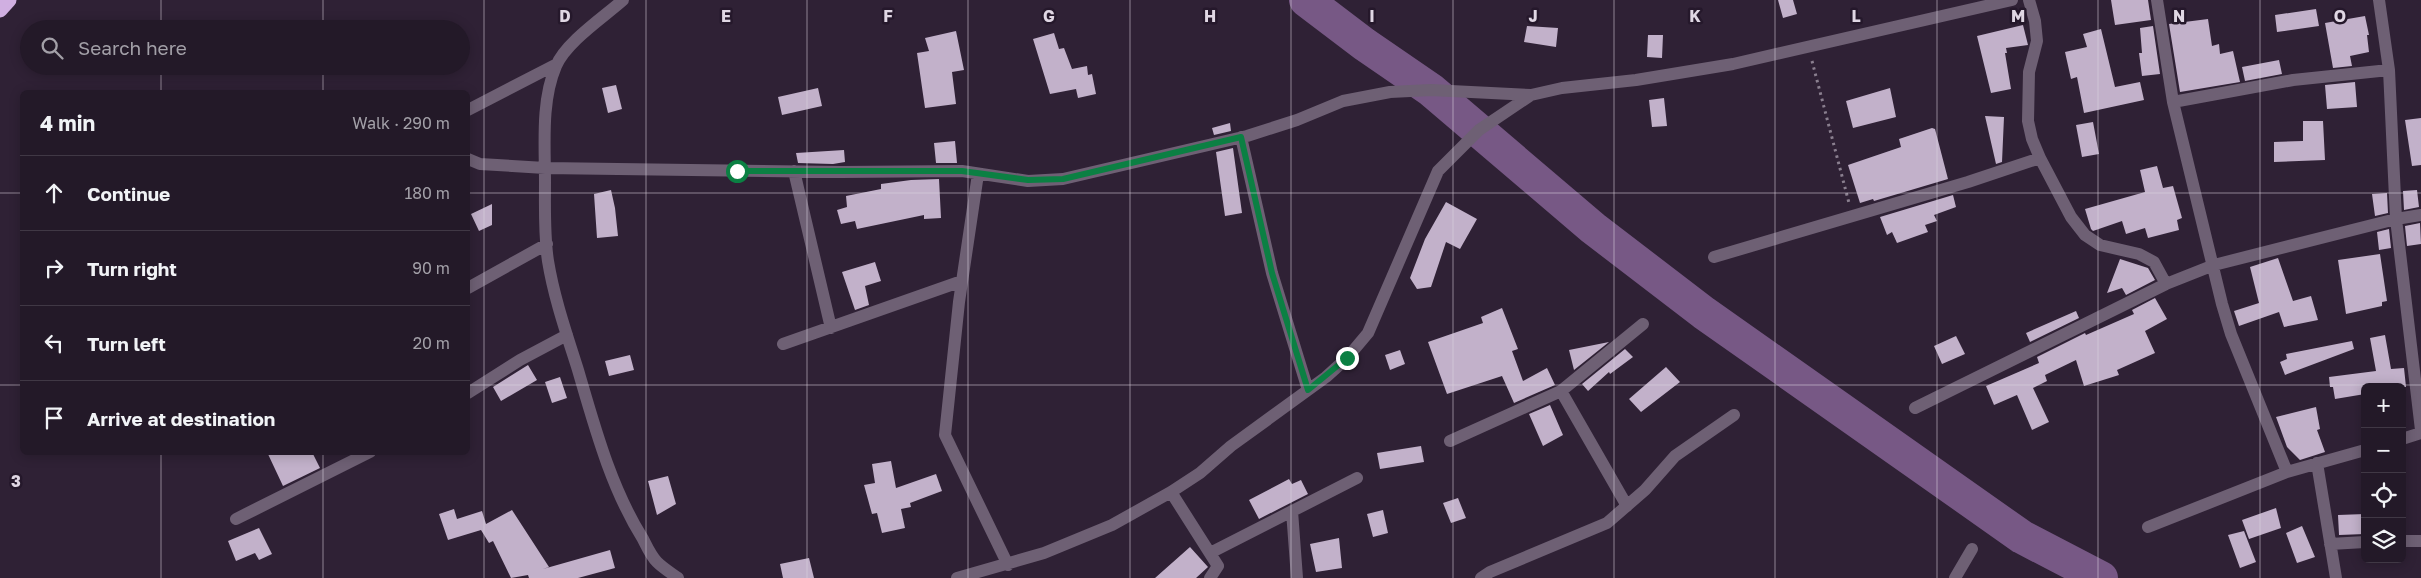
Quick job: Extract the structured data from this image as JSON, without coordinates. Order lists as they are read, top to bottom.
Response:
{
  "page": {
    "search": "Search here",
    "heading": ["4 min", "Walk · 290 m"],
    "list": [
      ["Continue", "180 m"],
      ["Turn right", "90 m"],
      ["Turn left", "20 m"],
      "Arrive at destination"
    ],
    "map_buttons": ["+", "−"]
  },
  "grid": {
    "columns": [
      "D",
      "E",
      "F",
      "G",
      "H",
      "I",
      "J",
      "K",
      "L",
      "M",
      "N",
      "O"
    ],
    "rows": ["3"]
  }
}
